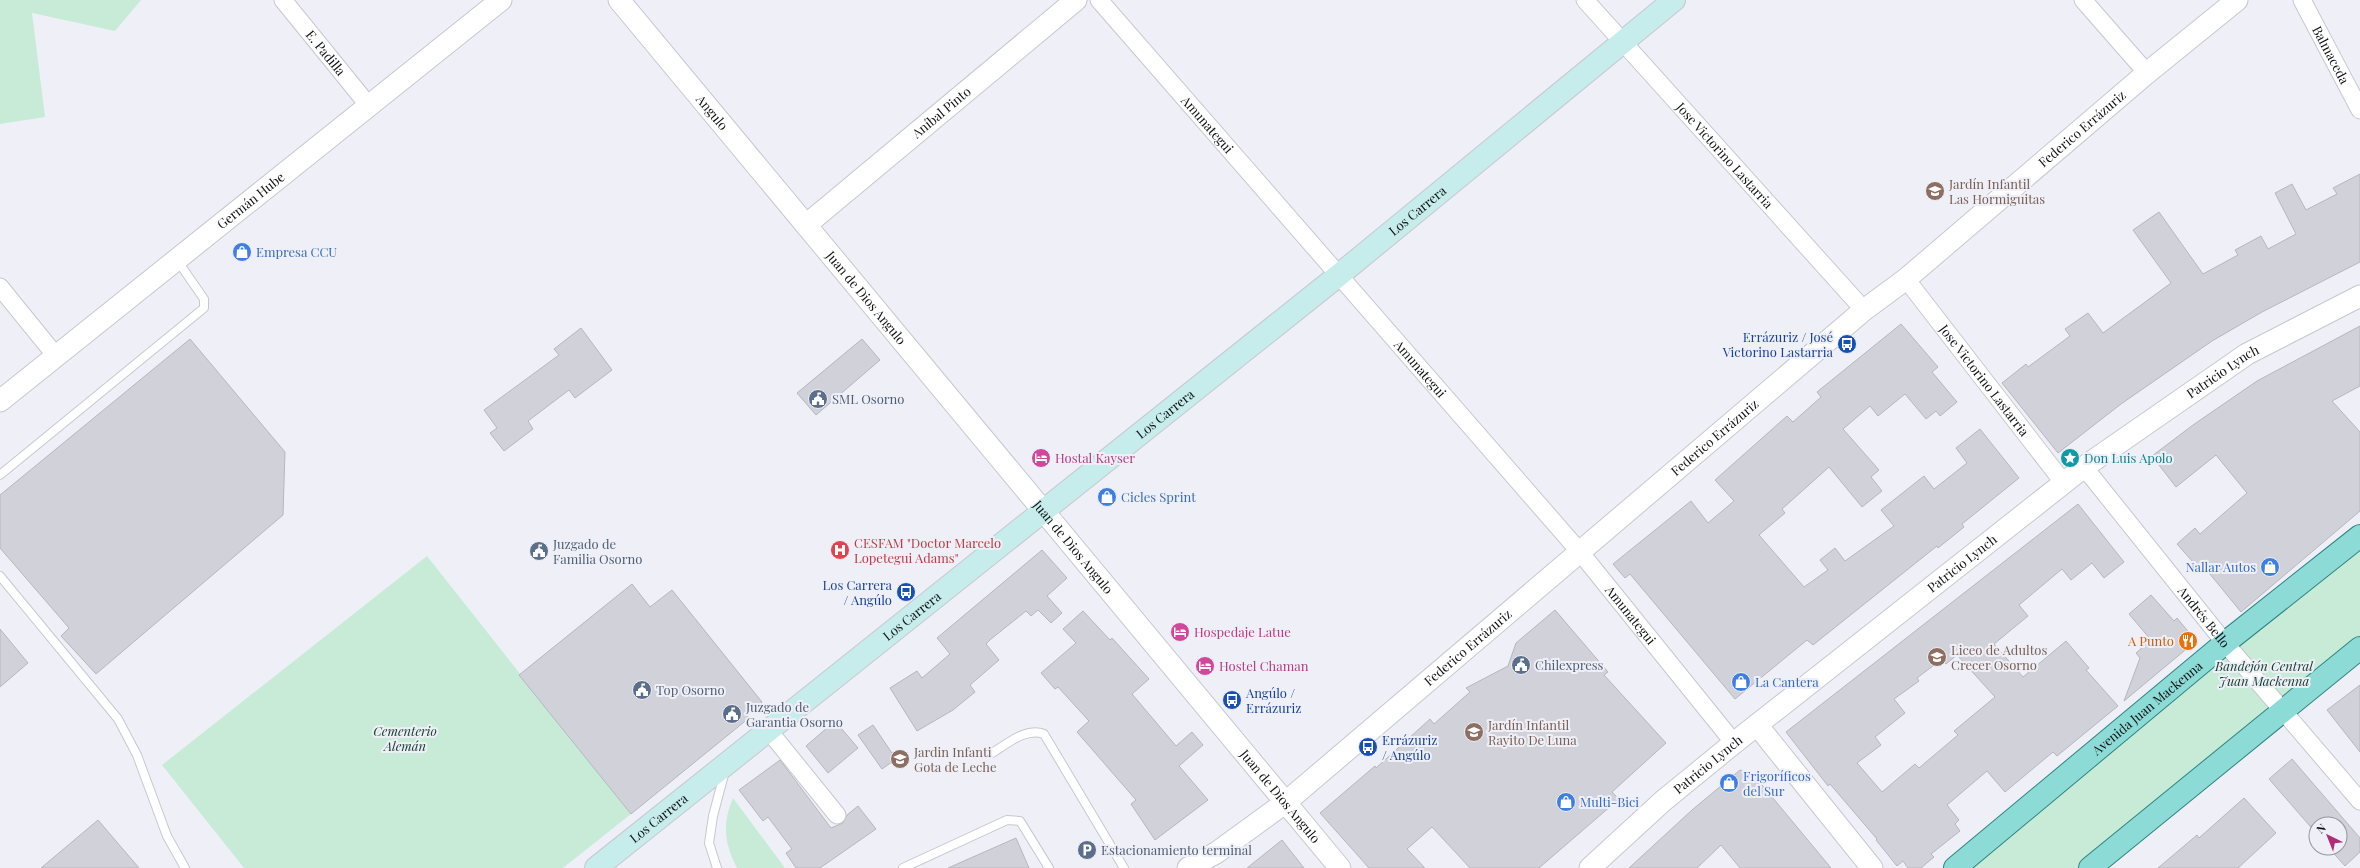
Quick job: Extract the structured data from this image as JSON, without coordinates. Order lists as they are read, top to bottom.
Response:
{
  "streets": {
    "main road": ["Los Carrera", "Avenida Juan Mackenna"],
    "street": [
      "E. Padilla",
      "Balmaceda",
      "Angulo",
      "Aníbal Pinto",
      "Amunategui",
      "Federico Errázuriz",
      "Jose Victorino Lastarria",
      "Germán Hube",
      "Juan de Dios Angulo",
      "Patricio Lynch",
      "Andrés Bello"
    ]
  },
  "crossings": [
    ["E. Padilla", "Germán Hube"],
    ["Angulo", "Aníbal Pinto"],
    ["Angulo", "Juan de Dios Angulo"],
    ["Aníbal Pinto", "Juan de Dios Angulo"],
    ["Amunategui", "Federico Errázuriz"],
    ["Amunategui", "Los Carrera"],
    ["Amunategui", "Patricio Lynch"],
    ["Federico Errázuriz", "Jose Victorino Lastarria"],
    ["Federico Errázuriz", "Juan de Dios Angulo"],
    ["Jose Victorino Lastarria", "Los Carrera"],
    ["Jose Victorino Lastarria", "Patricio Lynch"],
    ["Los Carrera", "Juan de Dios Angulo"],
    ["Patricio Lynch", "Andrés Bello"],
    ["Andrés Bello", "Avenida Juan Mackenna"]
  ],
  "parks": ["Bandejón Central Juan Mackenna", "Cementerio Alemán"],
  "places": {
    "school or university": [
      "Jardín Infantil Las Hormiguitas",
      "Liceo de Adultos Crecer Osorno",
      "Jardín Infantil Rayito De Luna",
      "Jardin Infanti Gota de Leche"
    ],
    "shop": [
      "Empresa CCU",
      "Cicles Sprint",
      "Nallar Autos",
      "La Cantera",
      "Frigoríficos del Sur",
      "Multi-Bici"
    ],
    "bus stop": [
      "Errázuriz / José Victorino Lastarria",
      "Los Carrera / Angúlo",
      "Angúlo / Errázuriz",
      "Errázuriz / Angúlo"
    ],
    "public building": [
      "SML Osorno",
      "Juzgado de Familia Osorno",
      "Chilexpress",
      "Top Osorno",
      "Juzgado de Garantia Osorno"
    ],
    "hotel": ["Hostal Kayser", "Hospedaje Latue", "Hostel Chaman"],
    "place": ["Don Luis Apolo"],
    "hospital": ["CESFAM \"Doctor Marcelo Lopetegui Adams\""],
    "restaurant": ["A Punto"],
    "parking": ["Estacionamiento terminal"]
  },
  "north": "top left"
}
